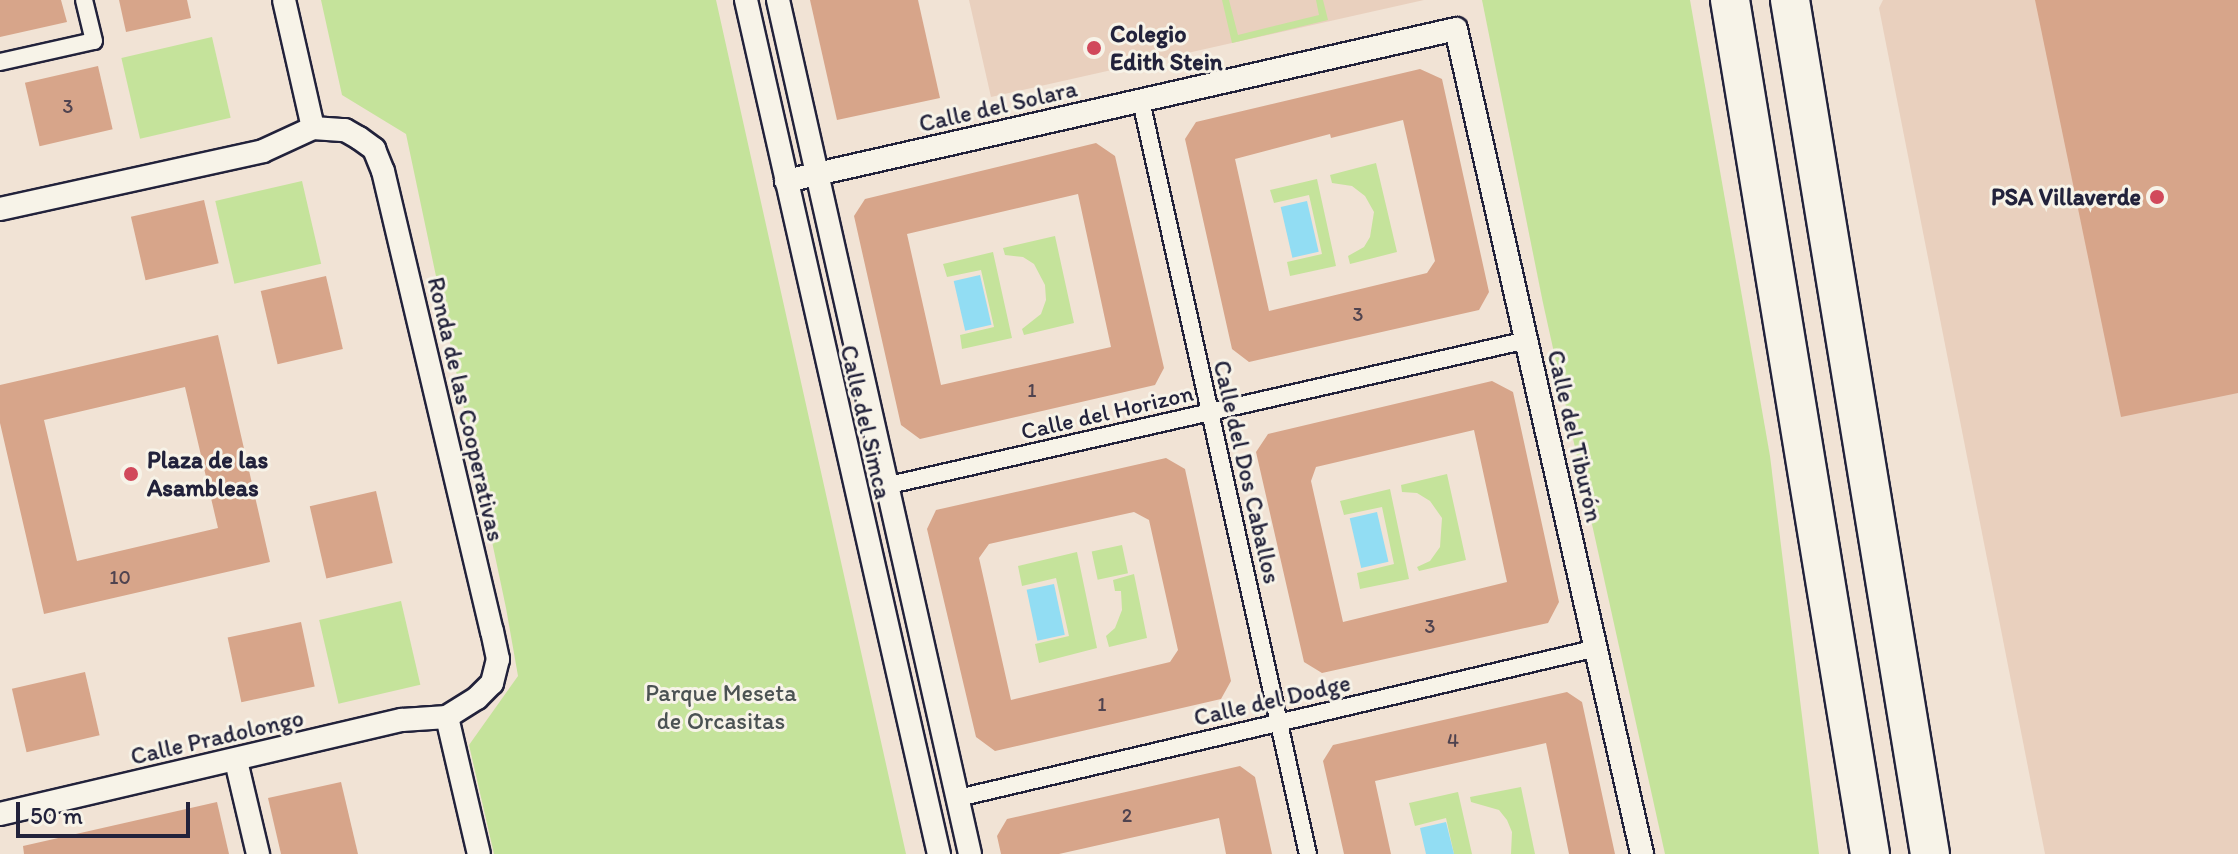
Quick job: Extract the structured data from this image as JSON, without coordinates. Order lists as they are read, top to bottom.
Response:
{
  "streets": {
    "street": [
      "Calle del Solara",
      "Ronda de las Cooperativas",
      "Calle del Horizon",
      "Calle del Simca",
      "Calle del Tiburón",
      "Calle del Dos Caballos",
      "Calle del Dodge",
      "Calle Pradolongo"
    ]
  },
  "crossings": [
    ["Calle del Solara", "Calle del Simca"],
    ["Calle del Solara", "Calle del Tiburón"],
    ["Calle del Solara", "Calle del Dos Caballos"],
    ["Ronda de las Cooperativas", "Calle Pradolongo"],
    ["Calle del Horizon", "Calle del Simca"],
    ["Calle del Horizon", "Calle del Tiburón"],
    ["Calle del Horizon", "Calle del Dos Caballos"],
    ["Calle del Simca", "Calle del Dodge"],
    ["Calle del Tiburón", "Calle del Dodge"],
    ["Calle del Dos Caballos", "Calle del Dodge"]
  ],
  "parks": ["Parque Meseta de Orcasitas"],
  "places": ["Colegio Edith Stein", "PSA Villaverde", "Plaza de las Asambleas"],
  "house_numbers": [
    "3",
    "3",
    "1",
    "10",
    "3",
    "1",
    "4",
    "2"
  ],
  "scale_bar": "50 m"
}
